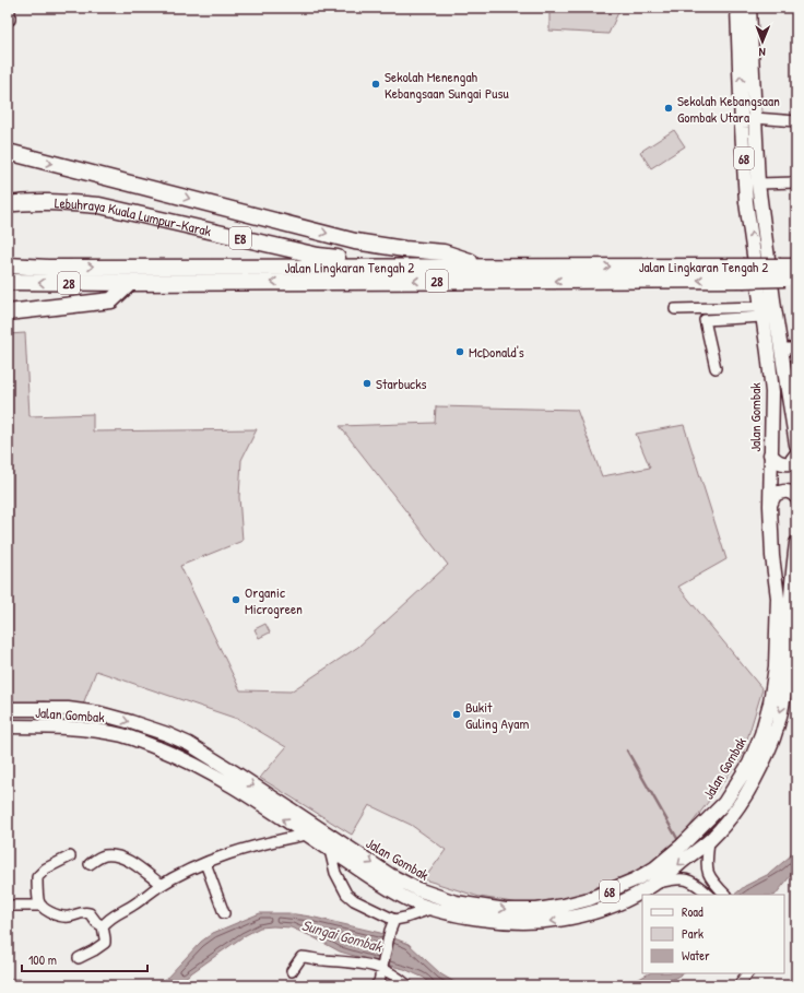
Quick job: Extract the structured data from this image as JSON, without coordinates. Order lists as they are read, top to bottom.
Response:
{
  "streets": {
    "highway": [
      "Lebuhraya Kuala Lumpur–Karak",
      "E8",
      "Jalan Lingkaran Tengah 2",
      "28"
    ],
    "main road": ["68", "Jalan Gombak"]
  },
  "crossings": [
    ["Lebuhraya Kuala Lumpur–Karak", "Jalan Lingkaran Tengah 2"]
  ],
  "water": ["Sungai Gombak"],
  "places": [
    "Sekolah Menengah Kebangsaan Sungai Pusu",
    "Sekolah Kebangsaan Gombak Utara",
    "McDonald's",
    "Starbucks",
    "Organic Microgreen",
    "Bukit Guling Ayam"
  ],
  "legend": ["Road", "Park", "Water"],
  "scale_bar": "100 m",
  "north": "bottom"
}
